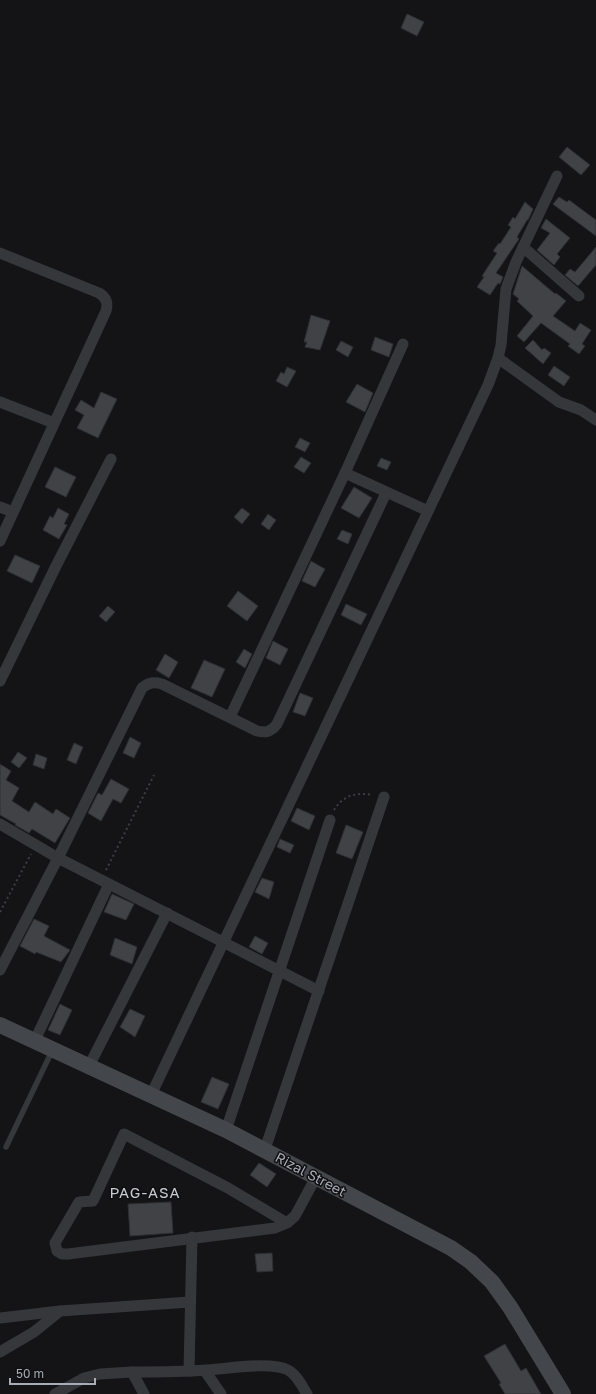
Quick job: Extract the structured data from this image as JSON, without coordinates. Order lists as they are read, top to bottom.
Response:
{
  "streets": {
    "street": ["Rizal Street"]
  },
  "districts": ["PAG-ASA"],
  "scale_bar": "50 m"
}
